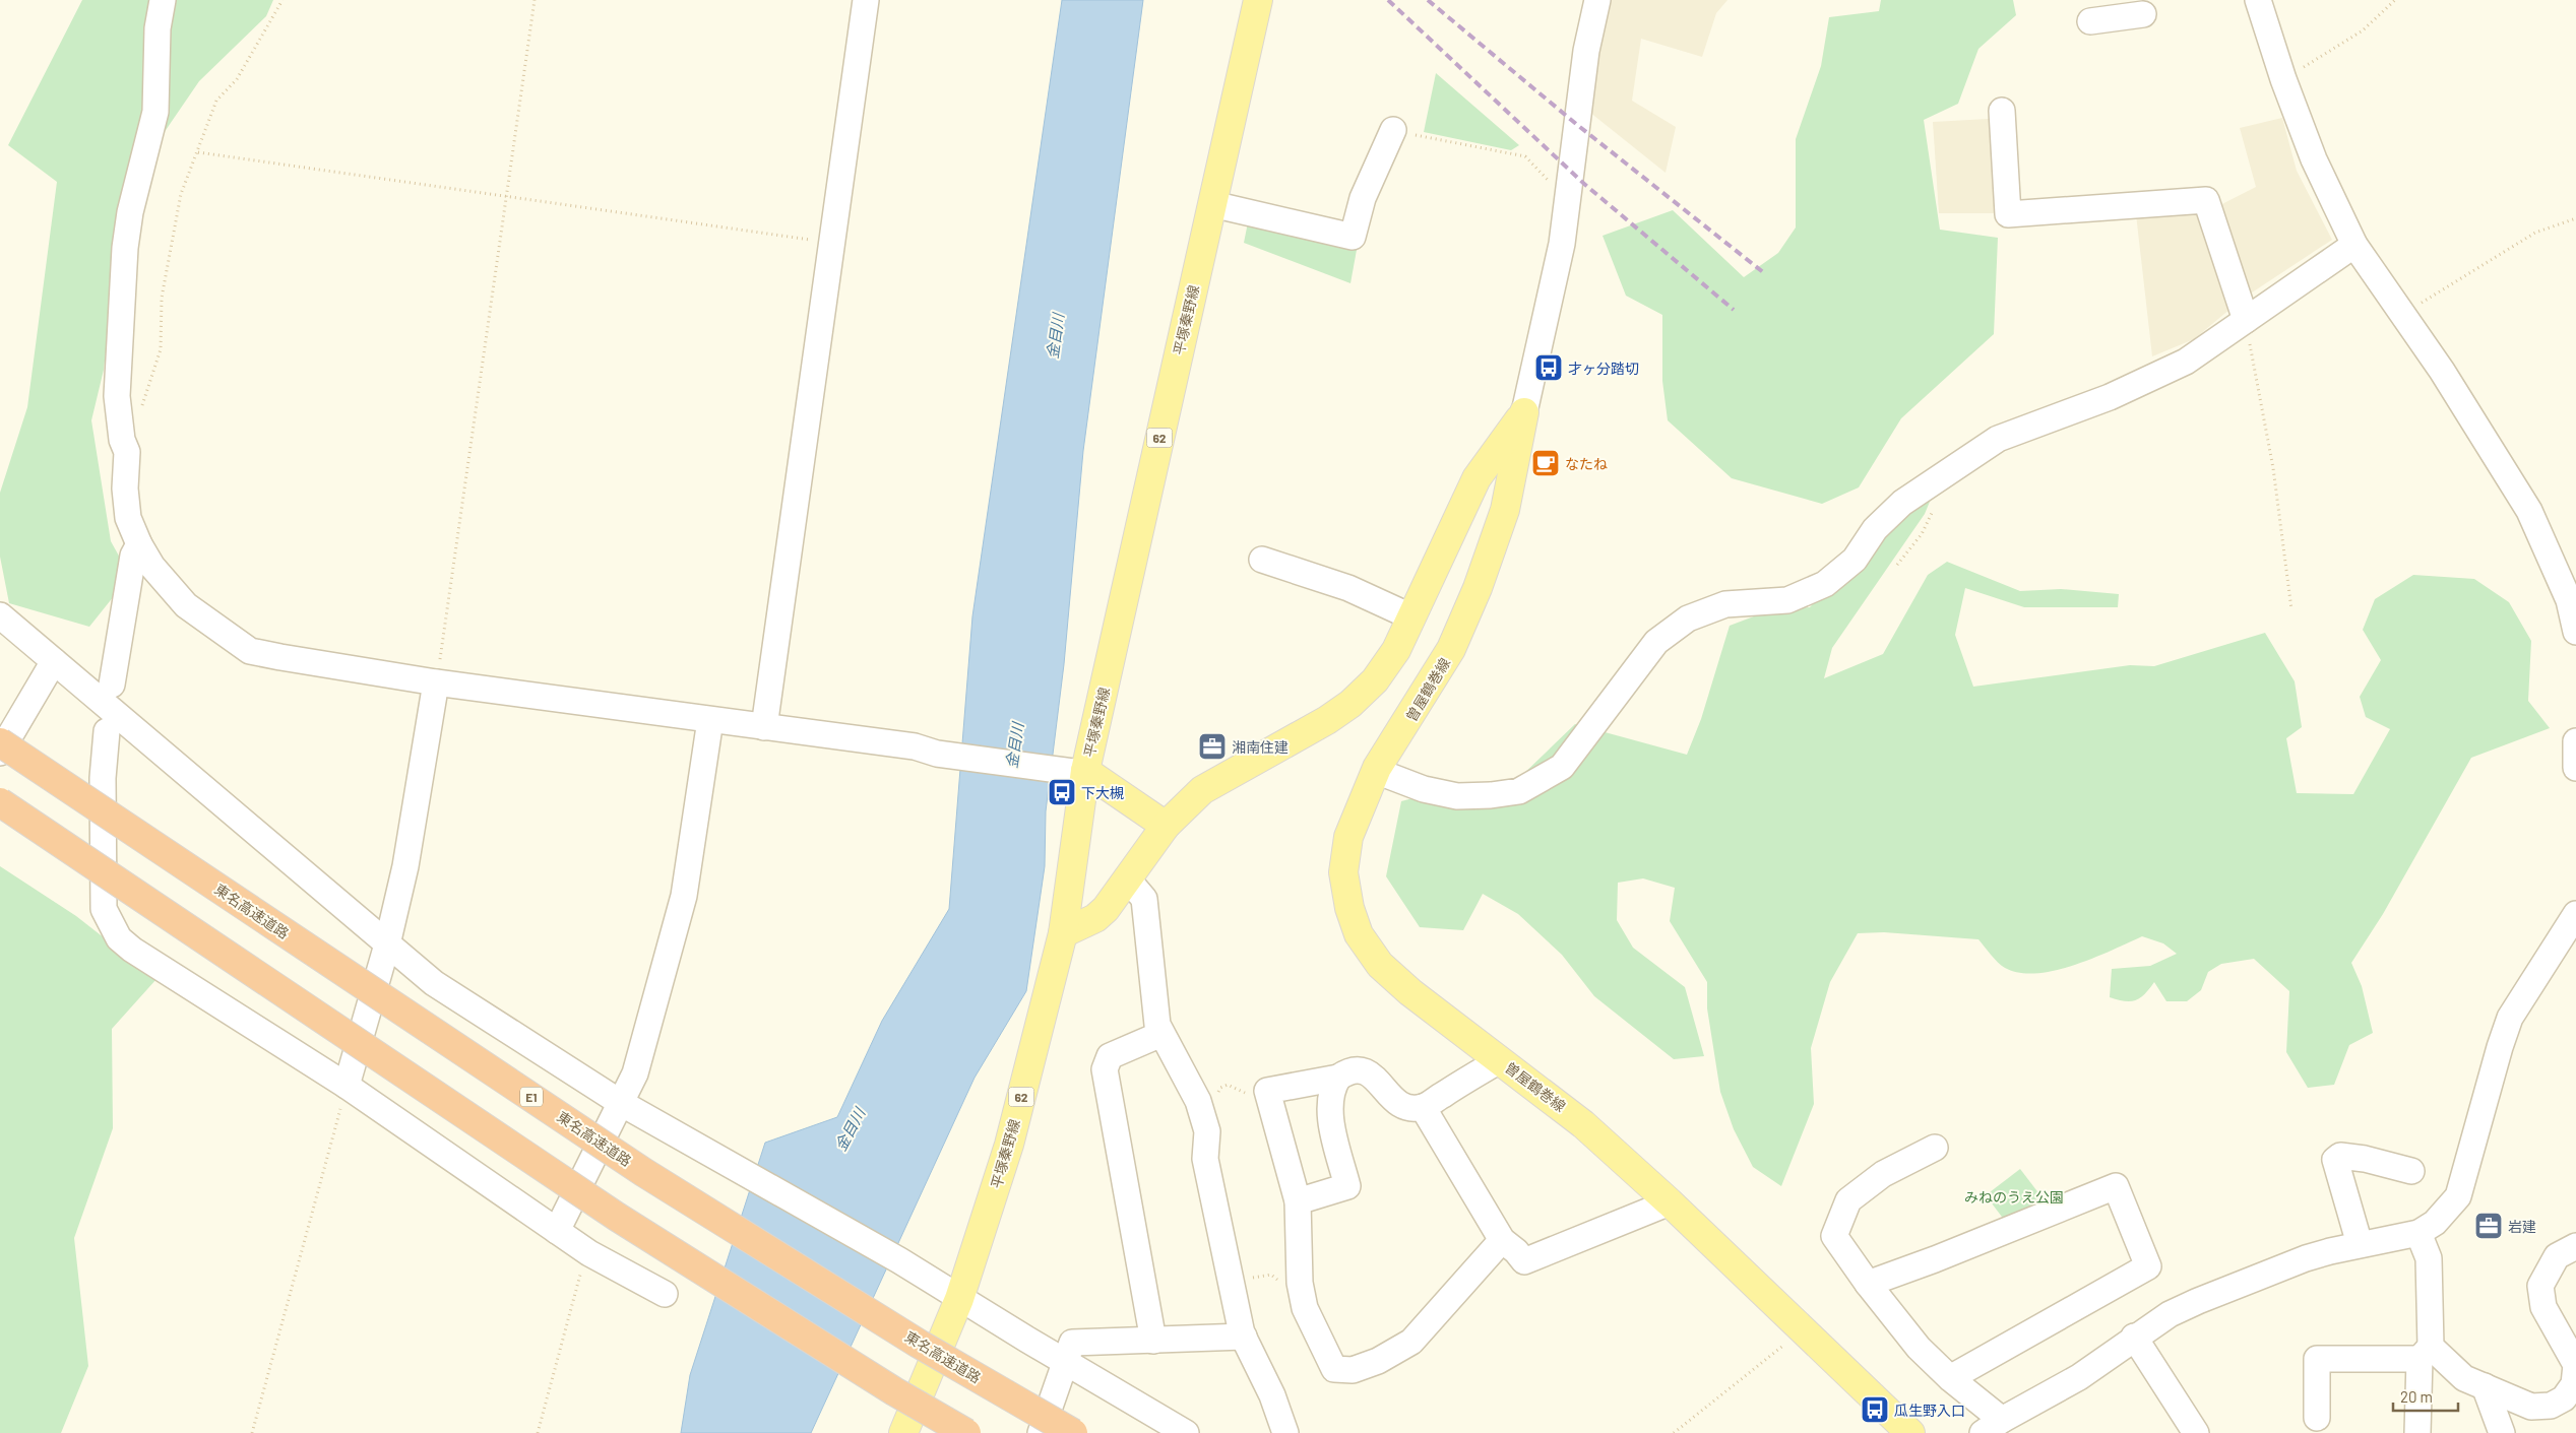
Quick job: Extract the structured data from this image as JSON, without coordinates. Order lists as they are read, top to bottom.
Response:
{
  "streets": {
    "highway": ["東名高速道路", "E1"],
    "main road": ["平塚秦野線", "62", "曽屋鶴巻線"]
  },
  "water": ["金目川"],
  "parks": ["みねのうえ公園"],
  "places": {
    "bus stop": ["才ヶ分踏切", "下大槻", "瓜生野入口"],
    "cafe": ["なたね"],
    "office": ["湘南住建", "岩建"]
  },
  "scale_bar": "20 m"
}
